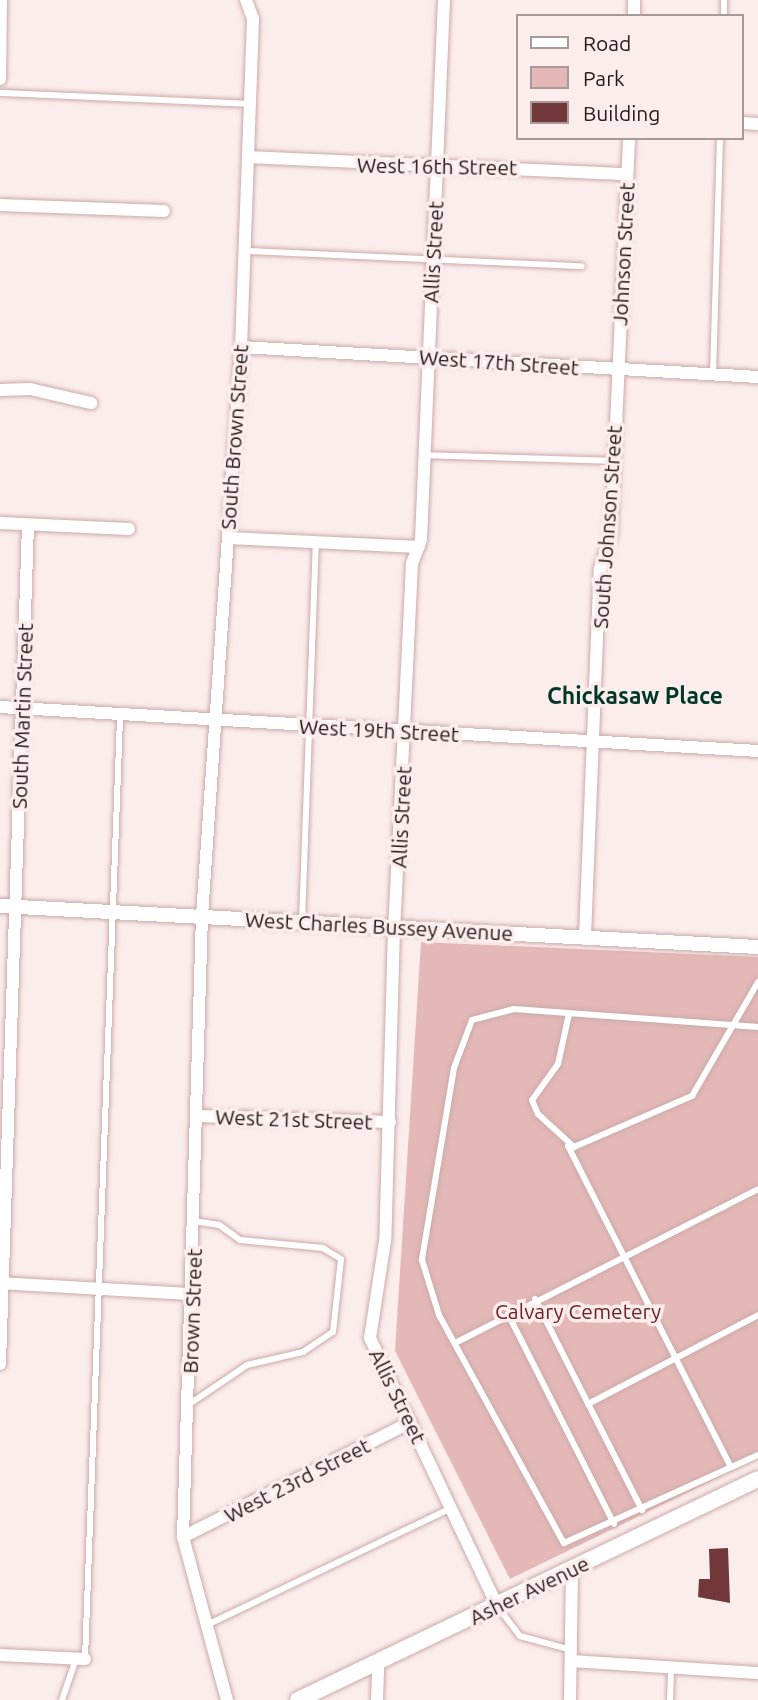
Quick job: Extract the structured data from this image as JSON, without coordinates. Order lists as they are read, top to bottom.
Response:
{
  "streets": {
    "main road": ["Asher Avenue"],
    "street": [
      "West 16th Street",
      "Allis Street",
      "Johnson Street",
      "West 17th Street",
      "South Brown Street",
      "South Johnson Street",
      "South Martin Street",
      "West 19th Street",
      "West Charles Bussey Avenue",
      "West 21st Street",
      "Brown Street",
      "West 23rd Street"
    ]
  },
  "crossings": [
    ["West 16th Street", "Allis Street"],
    ["West 16th Street", "Johnson Street"],
    ["West 16th Street", "South Brown Street"],
    ["Allis Street", "West 17th Street"],
    ["Allis Street", "West 19th Street"],
    ["Allis Street", "West Charles Bussey Avenue"],
    ["Allis Street", "West 21st Street"],
    ["Allis Street", "West 23rd Street"],
    ["Allis Street", "Asher Avenue"],
    ["Johnson Street", "West 17th Street"],
    ["Johnson Street", "South Johnson Street"],
    ["West 17th Street", "South Brown Street"],
    ["West 17th Street", "South Johnson Street"],
    ["South Brown Street", "West 19th Street"],
    ["South Brown Street", "West Charles Bussey Avenue"],
    ["South Brown Street", "Brown Street"],
    ["South Johnson Street", "West 19th Street"],
    ["South Johnson Street", "West Charles Bussey Avenue"],
    ["South Martin Street", "West 19th Street"],
    ["South Martin Street", "West Charles Bussey Avenue"],
    ["West Charles Bussey Avenue", "Brown Street"],
    ["West 21st Street", "Brown Street"],
    ["Brown Street", "West 23rd Street"]
  ],
  "districts": ["Chickasaw Place"],
  "parks": ["Calvary Cemetery"],
  "legend": ["Road", "Park", "Building"]
}
